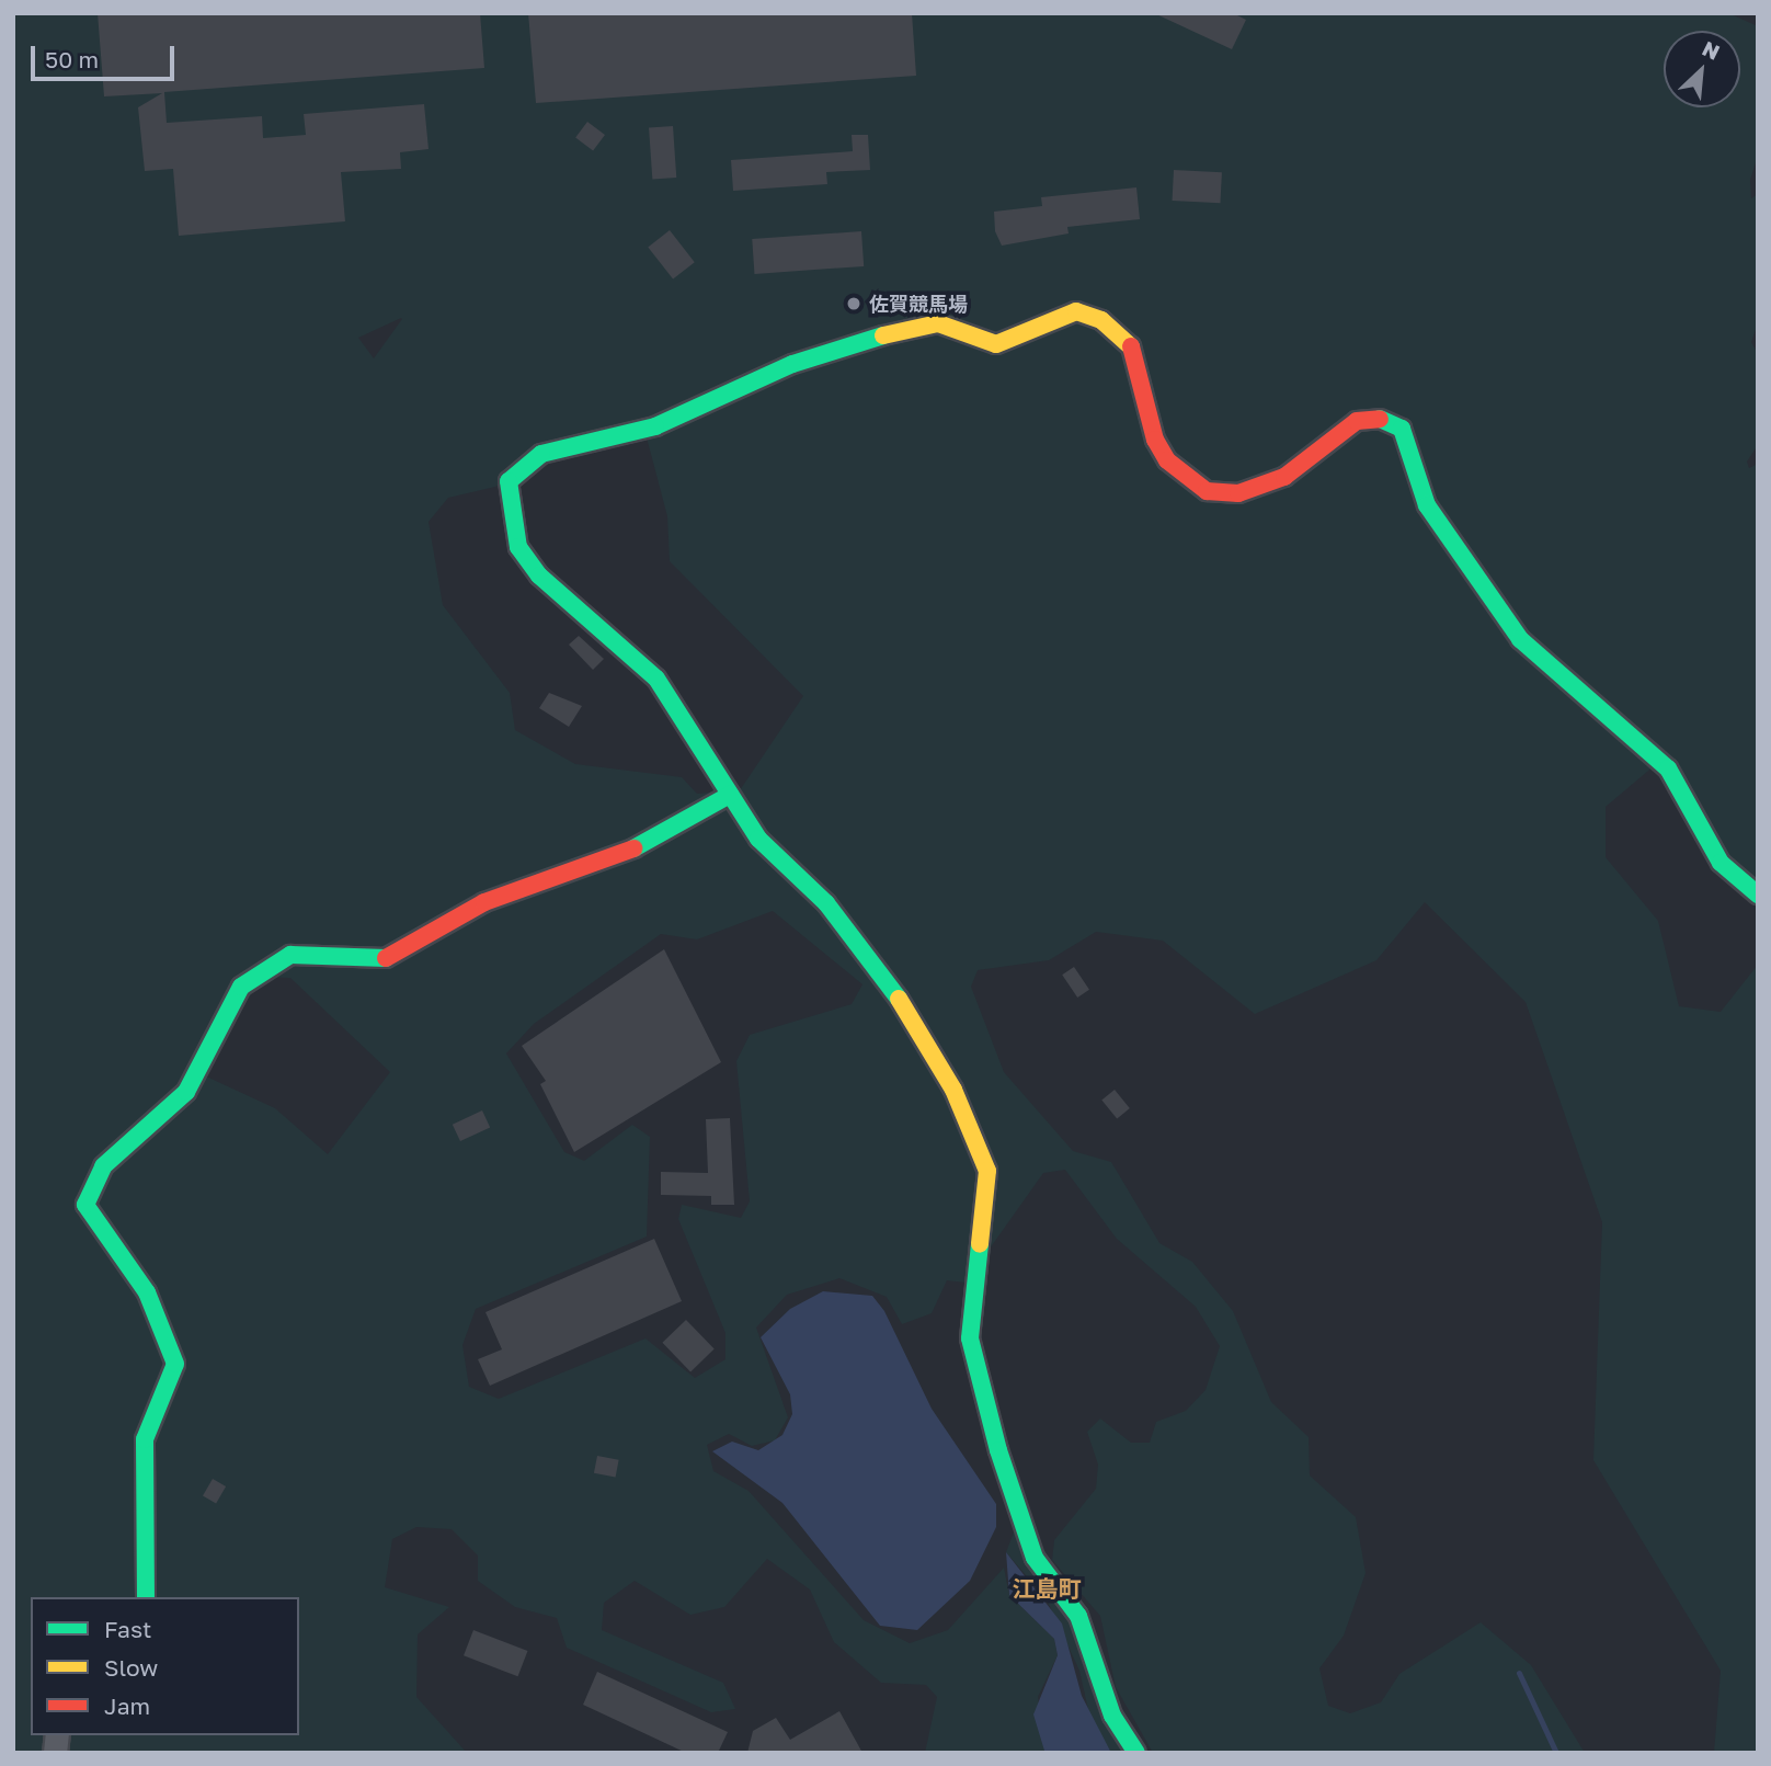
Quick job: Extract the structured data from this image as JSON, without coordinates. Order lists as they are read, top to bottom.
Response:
{
  "districts": ["江島町"],
  "places": ["佐賀競馬場"],
  "legend": ["Fast", "Slow", "Jam"],
  "scale_bar": "50 m",
  "north": "top right"
}
